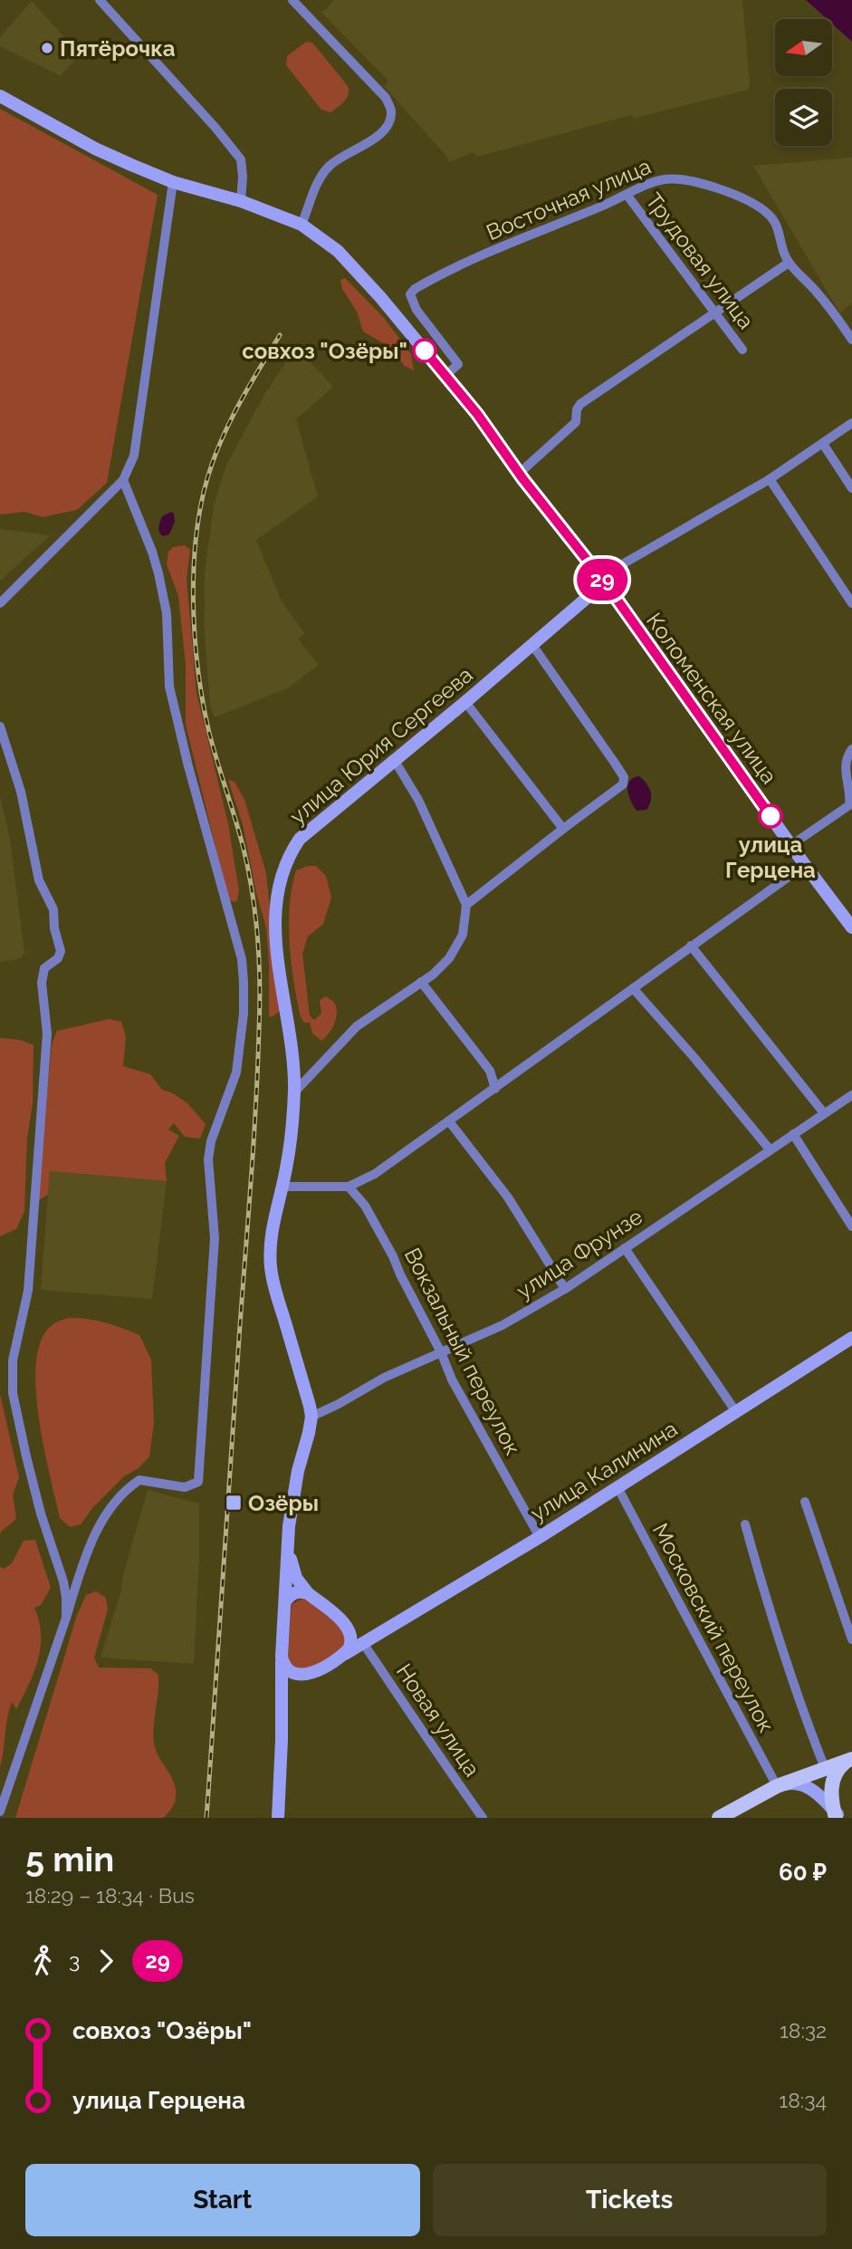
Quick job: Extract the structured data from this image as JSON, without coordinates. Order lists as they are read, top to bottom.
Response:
{
  "streets": {
    "street": [
      "Восточная улица",
      "Трудовая улица",
      "Коломенская улица",
      "улица Юрия Сергеева",
      "улица Фрунзе",
      "Вокзальный переулок",
      "улица Калинина",
      "Московский переулок",
      "Новая улица"
    ]
  },
  "crossings": [
    ["Восточная улица", "Трудовая улица"],
    ["Восточная улица", "Коломенская улица"],
    ["Коломенская улица", "улица Юрия Сергеева"],
    ["улица Юрия Сергеева", "улица Фрунзе"],
    ["улица Юрия Сергеева", "улица Калинина"],
    ["улица Фрунзе", "Вокзальный переулок"],
    ["Вокзальный переулок", "улица Калинина"],
    ["улица Калинина", "Московский переулок"],
    ["улица Калинина", "Новая улица"]
  ],
  "places": {
    "other": ["Пятёрочка", "совхоз \"Озёры\"", "улица Герцена"],
    "transit": ["Озёры"]
  },
  "lines": ["bus line 29"],
  "north": "left",
  "page": {
    "on_map": "29",
    "heading": ["5 min", "18:29 – 18:34 · Bus", "60 ₽"],
    "legs": ["3", "29"],
    "list": [
      {
        "name": "совхоз \"Озёры\"",
        "value": "18:32"
      },
      {
        "name": "улица Герцена",
        "value": "18:34"
      }
    ],
    "buttons": ["Start", "Tickets"]
  }
}
